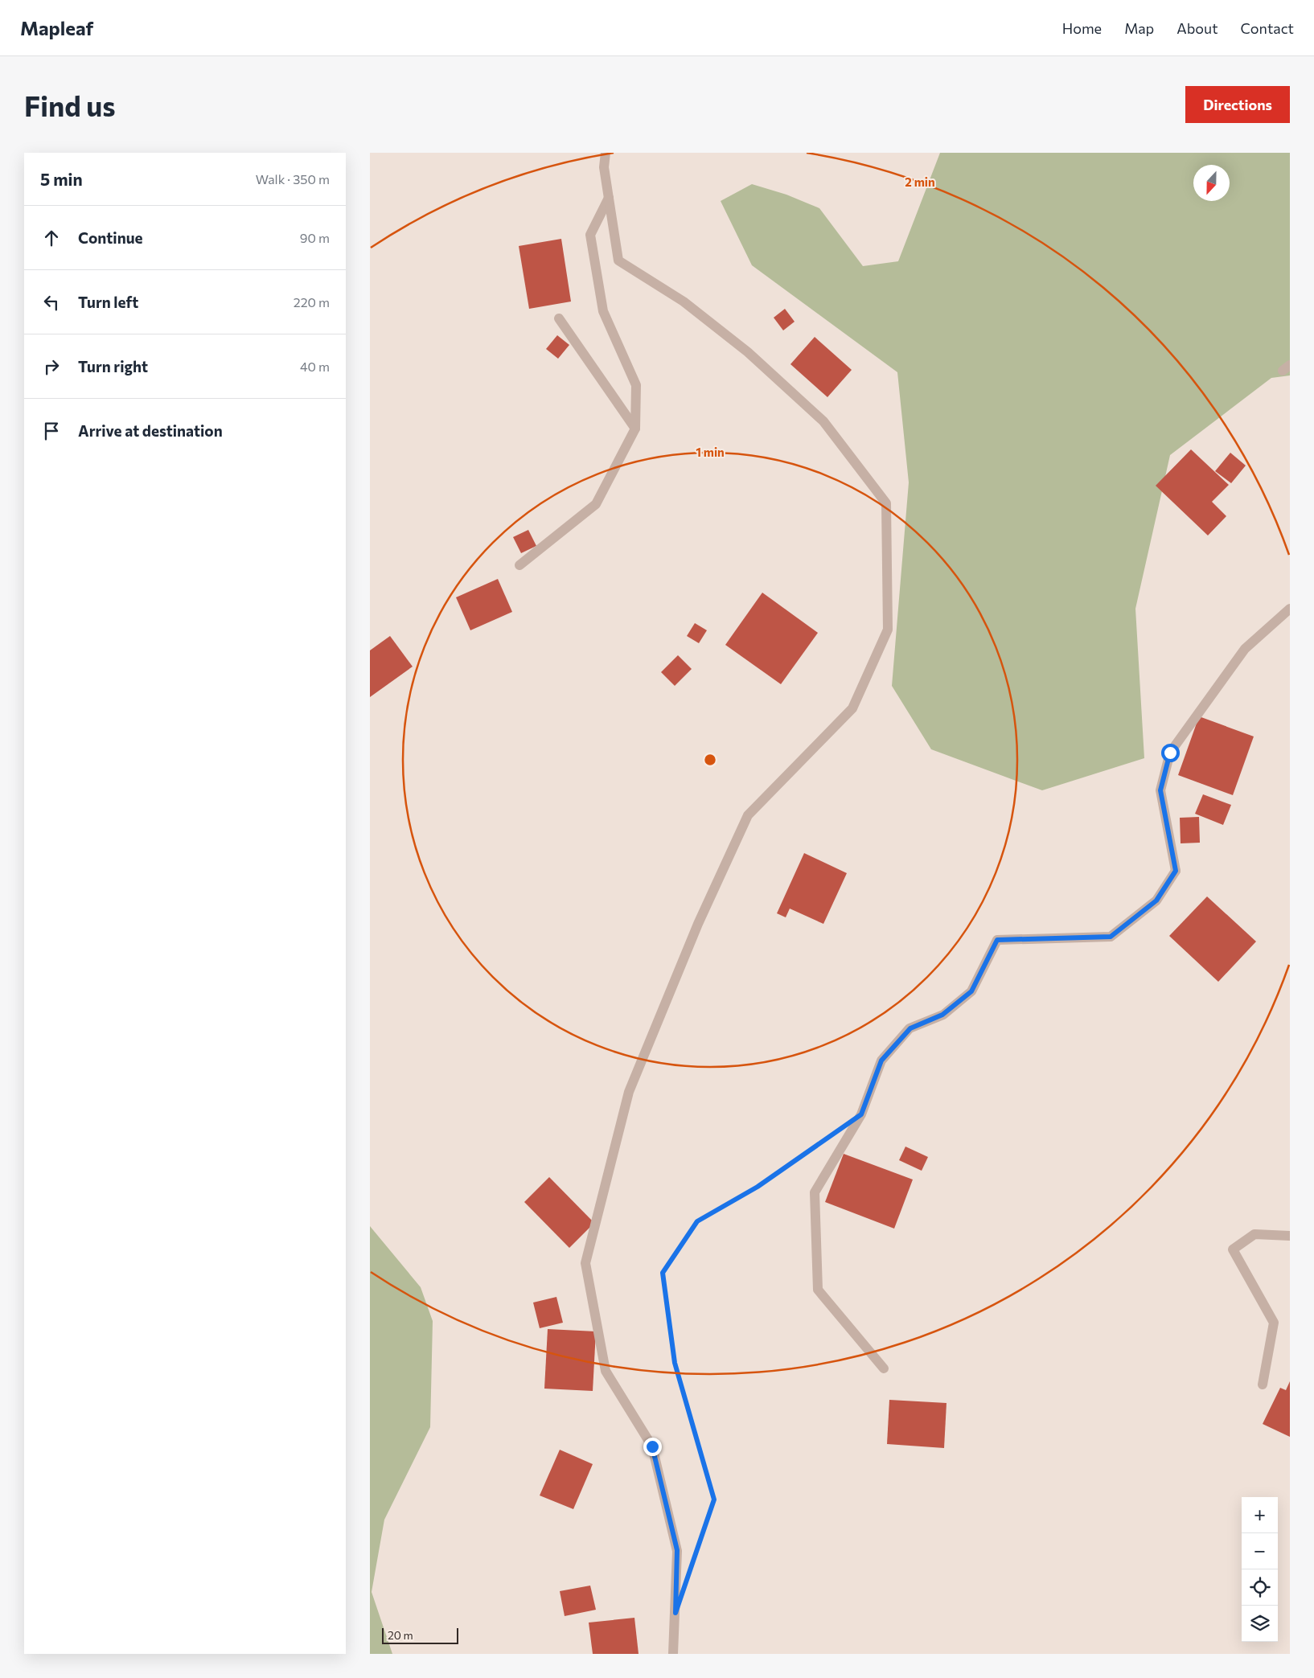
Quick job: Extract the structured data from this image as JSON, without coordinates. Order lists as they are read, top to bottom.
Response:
{
  "scale_bar": "20 m",
  "north": "bottom",
  "page": {
    "header": "Mapleaf",
    "nav": [
      "Home",
      "Map",
      "About",
      "Contact"
    ],
    "buttons": "Directions",
    "title": "Find us",
    "heading": ["5 min", "Walk · 350 m"],
    "list": [
      ["Continue", "90 m"],
      ["Turn left", "220 m"],
      ["Turn right", "40 m"],
      "Arrive at destination"
    ],
    "map_buttons": ["+", "−"],
    "scale": "20 m"
  },
  "rings": ["2 min", "1 min"]
}
